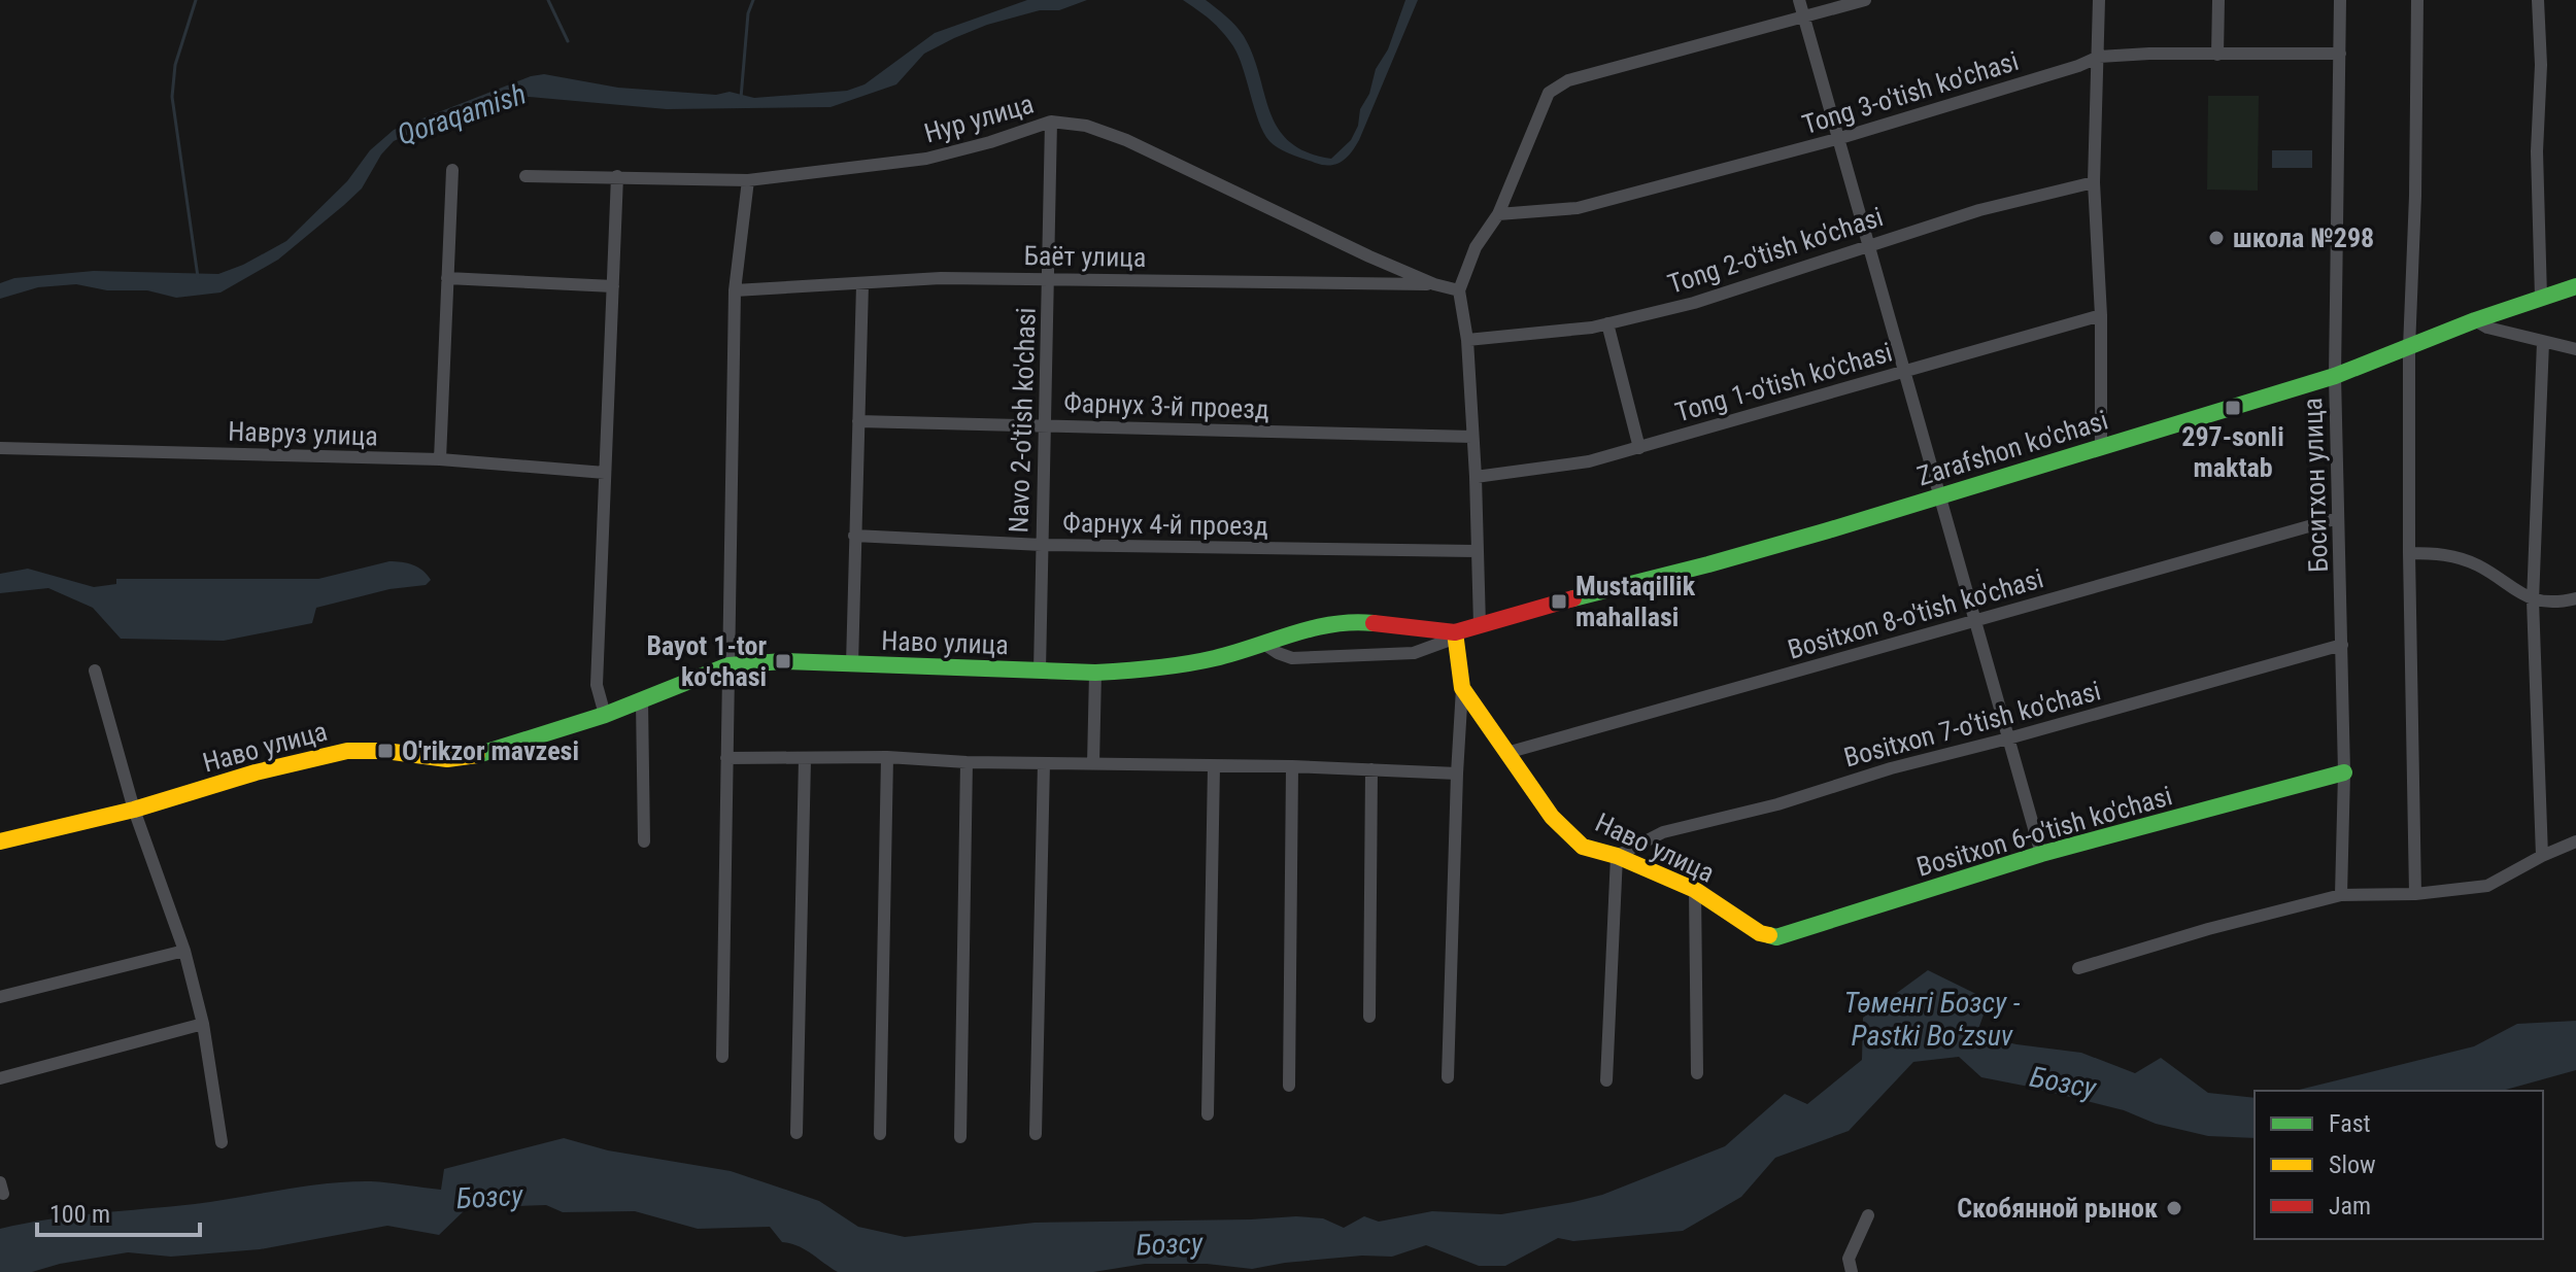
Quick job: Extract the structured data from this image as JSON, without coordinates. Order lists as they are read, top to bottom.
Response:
{
  "streets": {
    "street": [
      "Tong 3-o'tish ko'chasi",
      "Нур улица",
      "Tong 2-o'tish ko'chasi",
      "Баёт улица",
      "Tong 1-o'tish ko'chasi",
      "Фарнух 3-й проезд",
      "Navo 2-o'tish ko'chasi",
      "Навруз улица",
      "Zarafshon ko'chasi",
      "Боситхон улица",
      "Фарнух 4-й проезд",
      "Bositxon 8-o'tish ko'chasi",
      "Наво улица",
      "Bositxon 7-o'tish ko'chasi",
      "Bositxon 6-o'tish ko'chasi"
    ]
  },
  "crossings": [
    ["Tong 3-o'tish ko'chasi", "Боситхон улица"],
    ["Нур улица", "Баёт улица"],
    ["Нур улица", "Navo 2-o'tish ko'chasi"],
    ["Баёт улица", "Navo 2-o'tish ko'chasi"],
    ["Фарнух 3-й проезд", "Navo 2-o'tish ko'chasi"],
    ["Navo 2-o'tish ko'chasi", "Фарнух 4-й проезд"],
    ["Navo 2-o'tish ko'chasi", "Наво улица"],
    ["Zarafshon ko'chasi", "Боситхон улица"],
    ["Zarafshon ko'chasi", "Наво улица"],
    ["Боситхон улица", "Bositxon 8-o'tish ko'chasi"],
    ["Боситхон улица", "Bositxon 7-o'tish ko'chasi"],
    ["Боситхон улица", "Bositxon 6-o'tish ko'chasi"],
    ["Bositxon 8-o'tish ko'chasi", "Наво улица"],
    ["Наво улица", "Bositxon 7-o'tish ko'chasi"],
    ["Наво улица", "Bositxon 6-o'tish ko'chasi"]
  ],
  "water": ["Qoraqamish", "Төменгі Бозсу - Pastki Boʻzsuv", "Бозсу"],
  "places": {
    "other": ["школа №298", "Скобянной рынок"],
    "transit": [
      "297-sonli maktab",
      "Mustaqillik mahallasi",
      "Bayot 1-tor ko'chasi",
      "O'rikzor mavzesi"
    ]
  },
  "legend": ["Fast", "Slow", "Jam"],
  "scale_bar": "100 m"
}
